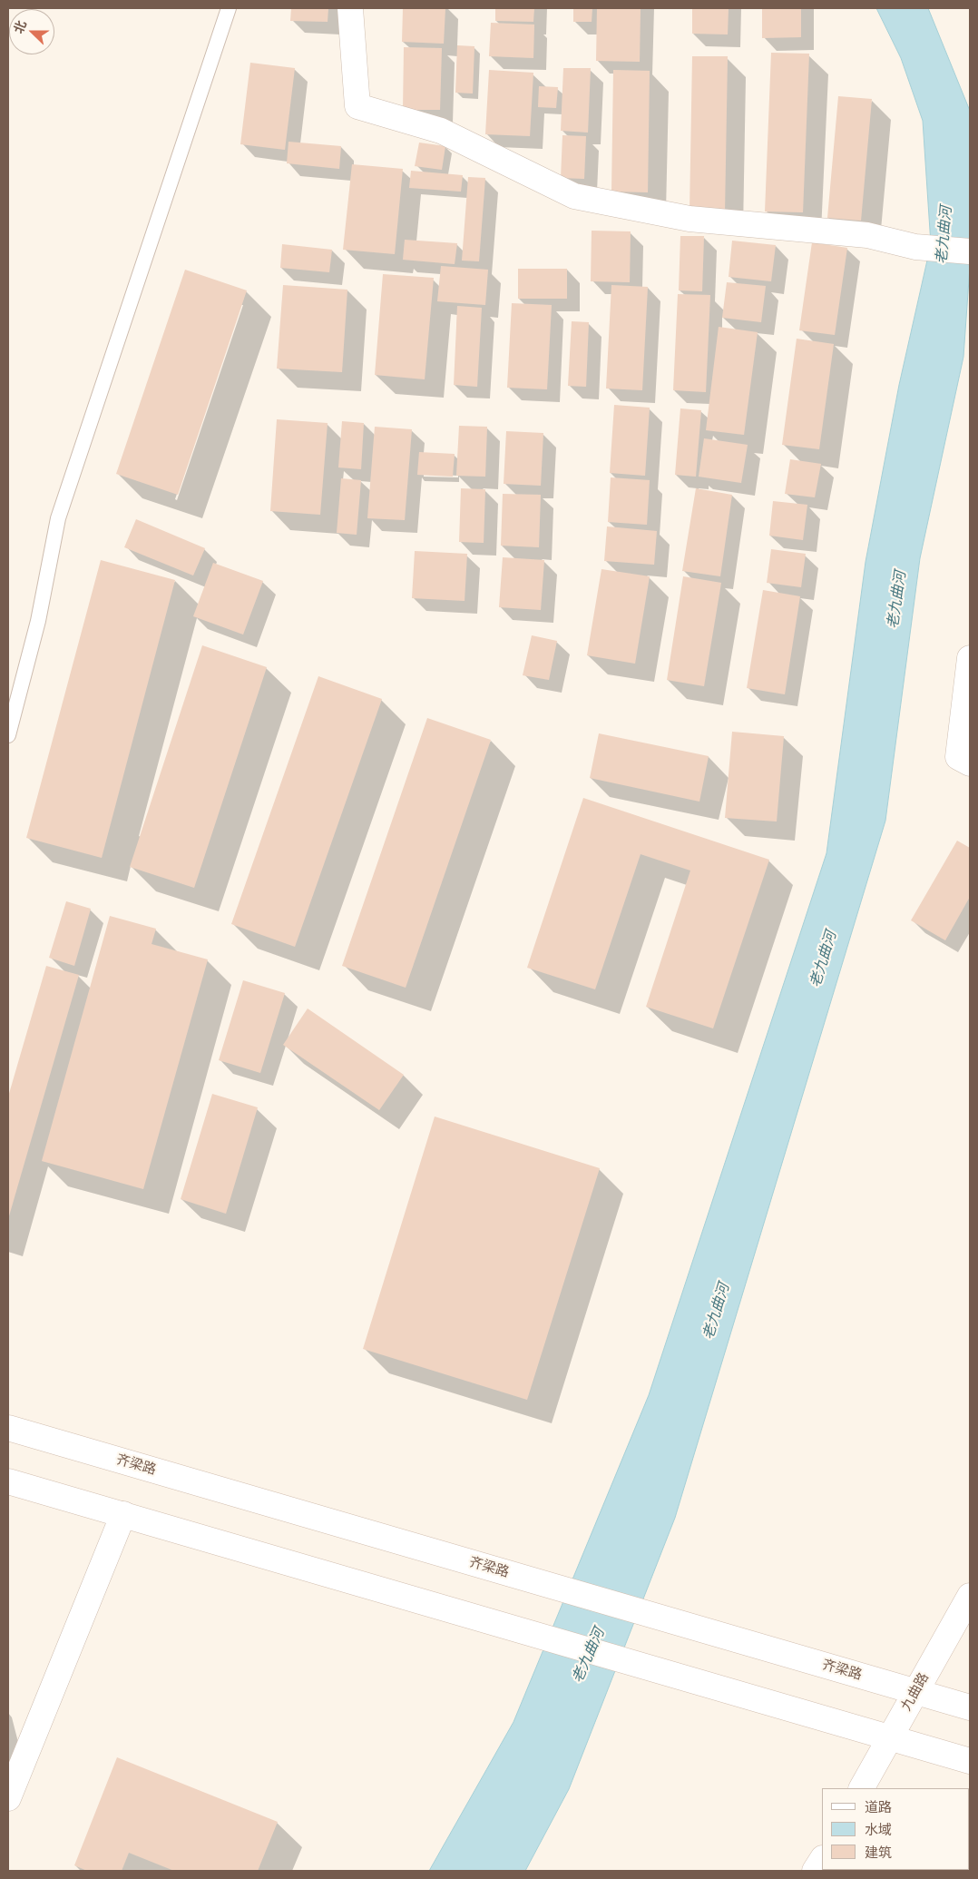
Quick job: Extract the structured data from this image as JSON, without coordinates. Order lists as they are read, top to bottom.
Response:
{
  "streets": {
    "main road": ["齐梁路", "九曲路"]
  },
  "crossings": [
    ["齐梁路", "九曲路"]
  ],
  "water": ["老九曲河"],
  "legend": ["道路", "水域", "建筑"],
  "north": "left"
}
